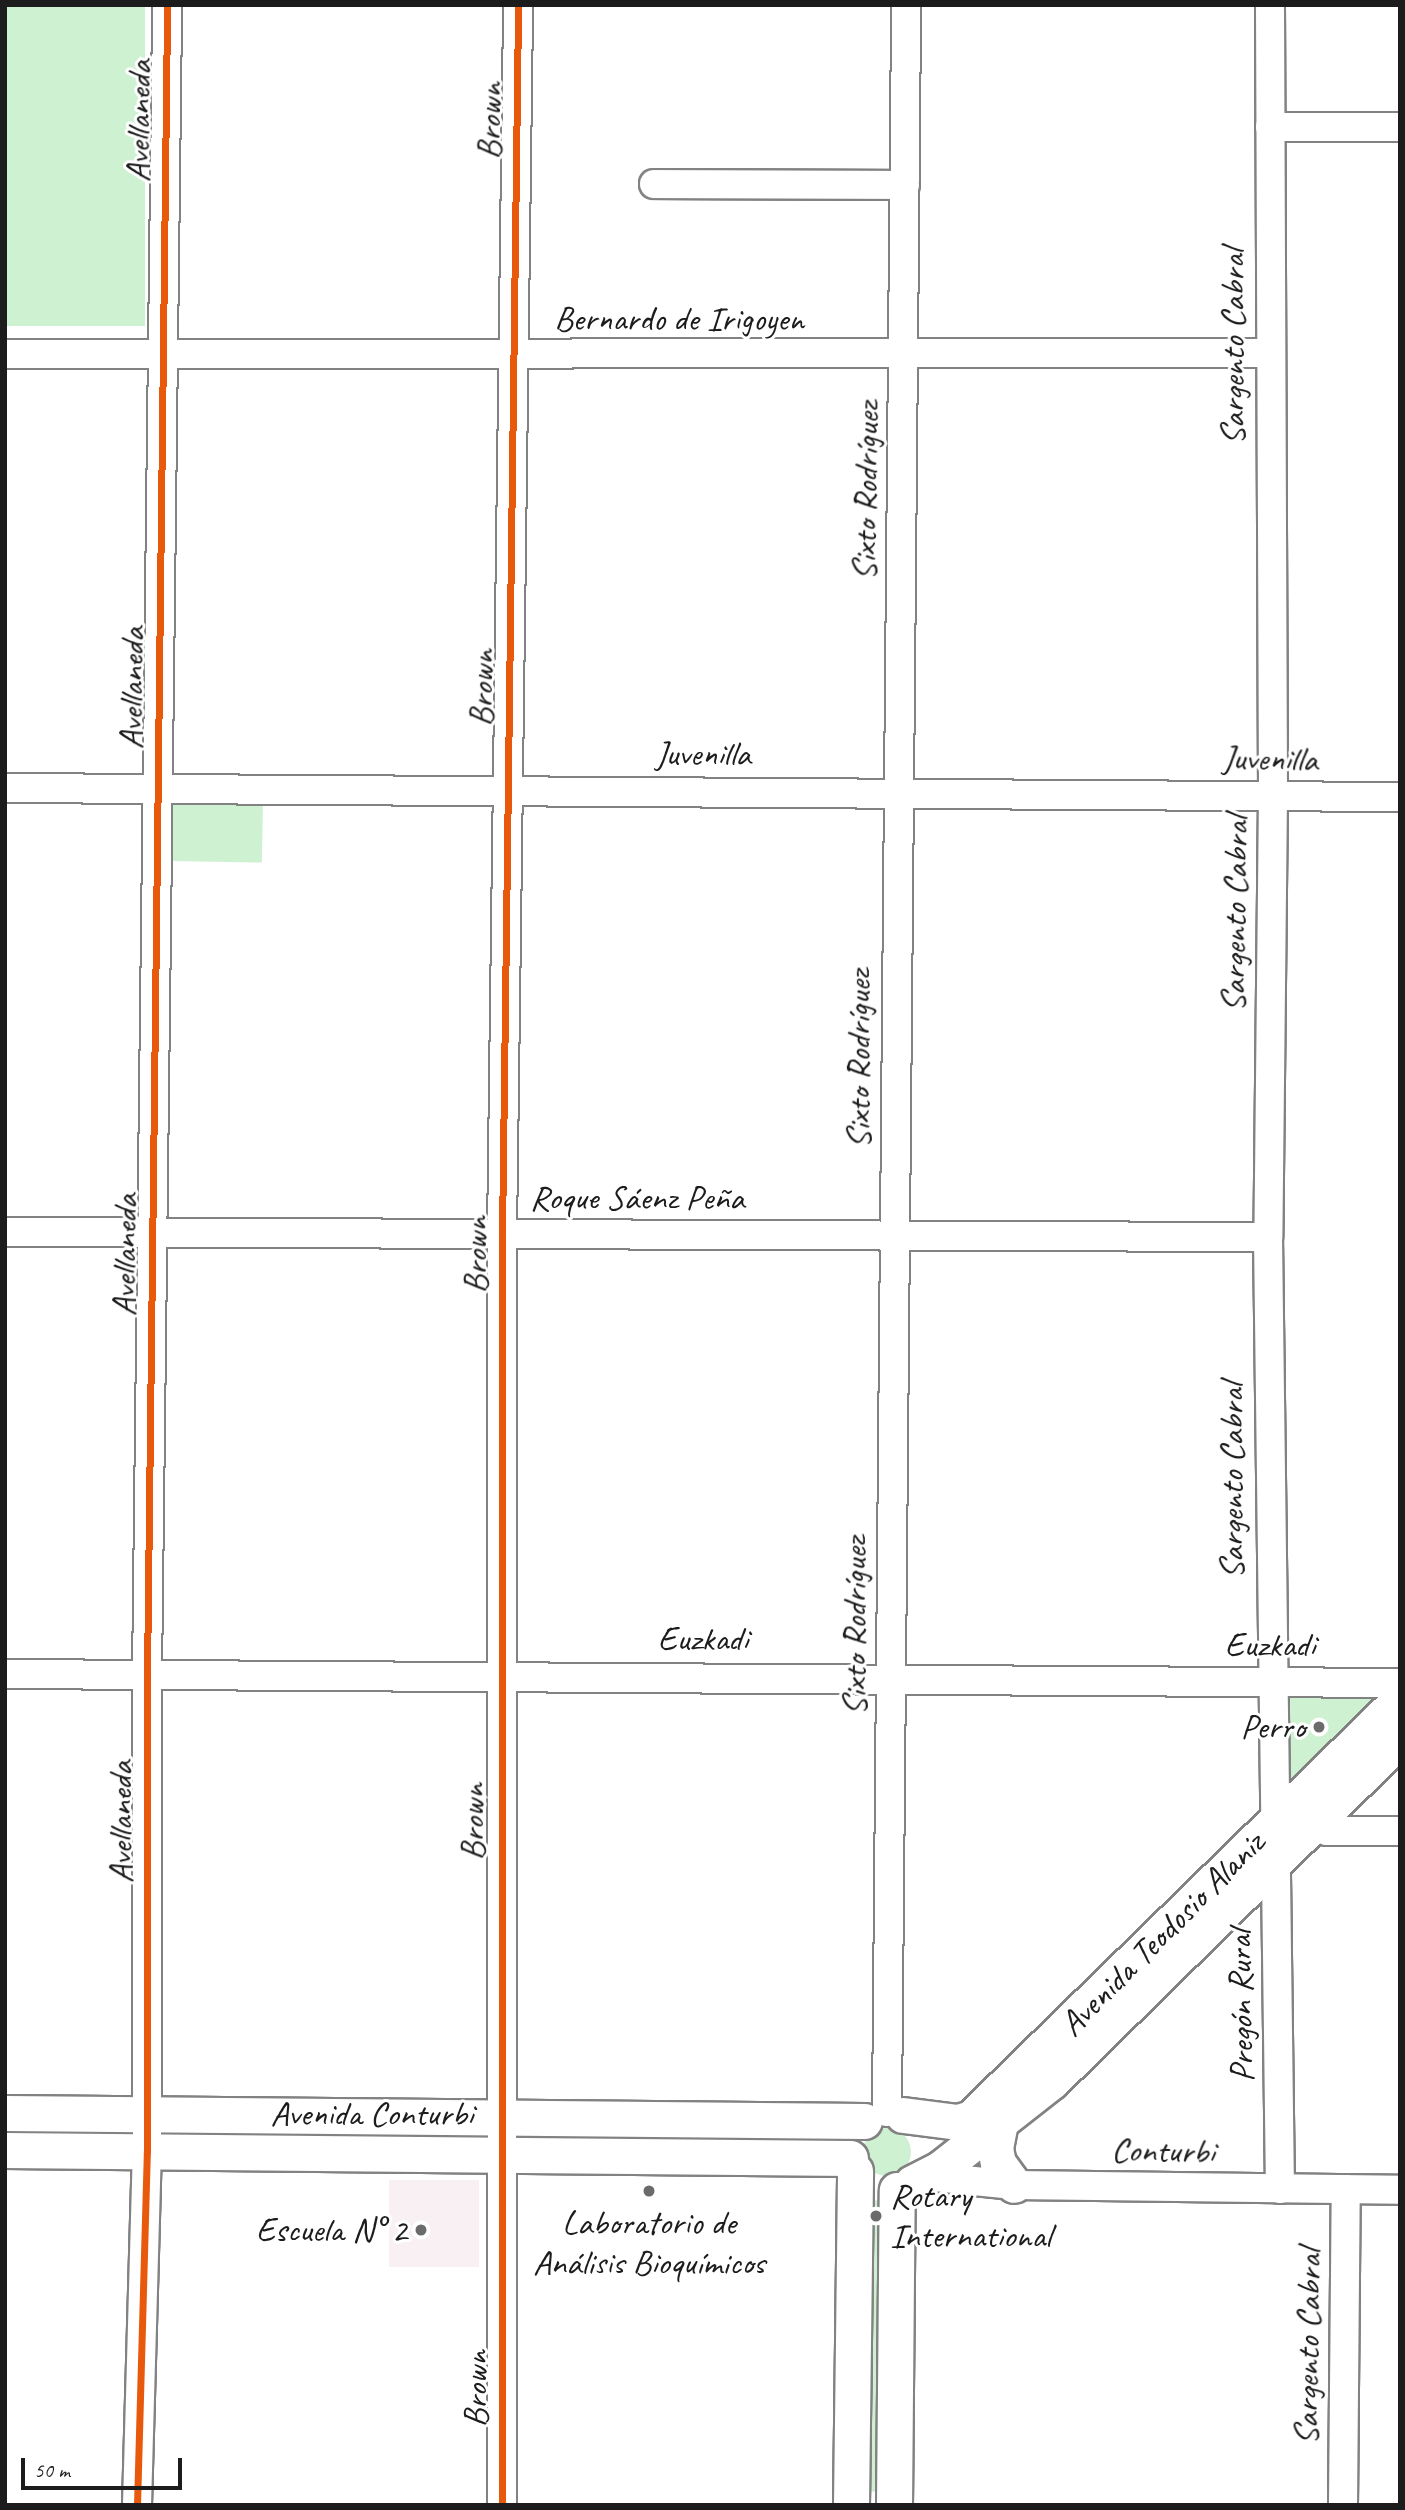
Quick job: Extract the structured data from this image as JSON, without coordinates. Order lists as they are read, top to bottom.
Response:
{
  "streets": {
    "main road": ["Avenida Teodosio Alaniz", "Avenida Conturbi"],
    "street": [
      "Avellaneda",
      "Brown",
      "Bernardo de Irigoyen",
      "Sargento Cabral",
      "Sixto Rodríguez",
      "Juvenilla",
      "Roque Sáenz Peña",
      "Euzkadi",
      "Pregón Rural",
      "Conturbi"
    ]
  },
  "crossings": [
    ["Avellaneda", "Bernardo de Irigoyen"],
    ["Avellaneda", "Juvenilla"],
    ["Avellaneda", "Roque Sáenz Peña"],
    ["Avellaneda", "Euzkadi"],
    ["Avellaneda", "Avenida Conturbi"],
    ["Brown", "Bernardo de Irigoyen"],
    ["Brown", "Juvenilla"],
    ["Brown", "Roque Sáenz Peña"],
    ["Brown", "Euzkadi"],
    ["Brown", "Avenida Conturbi"],
    ["Bernardo de Irigoyen", "Sargento Cabral"],
    ["Bernardo de Irigoyen", "Sixto Rodríguez"],
    ["Sargento Cabral", "Juvenilla"],
    ["Sargento Cabral", "Roque Sáenz Peña"],
    ["Sargento Cabral", "Euzkadi"],
    ["Sargento Cabral", "Avenida Teodosio Alaniz"],
    ["Sargento Cabral", "Conturbi"],
    ["Sixto Rodríguez", "Juvenilla"],
    ["Sixto Rodríguez", "Roque Sáenz Peña"],
    ["Sixto Rodríguez", "Euzkadi"],
    ["Sixto Rodríguez", "Avenida Teodosio Alaniz"],
    ["Sixto Rodríguez", "Avenida Conturbi"],
    ["Avenida Teodosio Alaniz", "Pregón Rural"],
    ["Avenida Teodosio Alaniz", "Avenida Conturbi"],
    ["Avenida Teodosio Alaniz", "Conturbi"],
    ["Pregón Rural", "Conturbi"]
  ],
  "places": [
    "Perro",
    "Laboratorio de Análisis Bioquímicos",
    "Rotary International",
    "Escuela N° 2"
  ],
  "scale_bar": "50 m"
}
